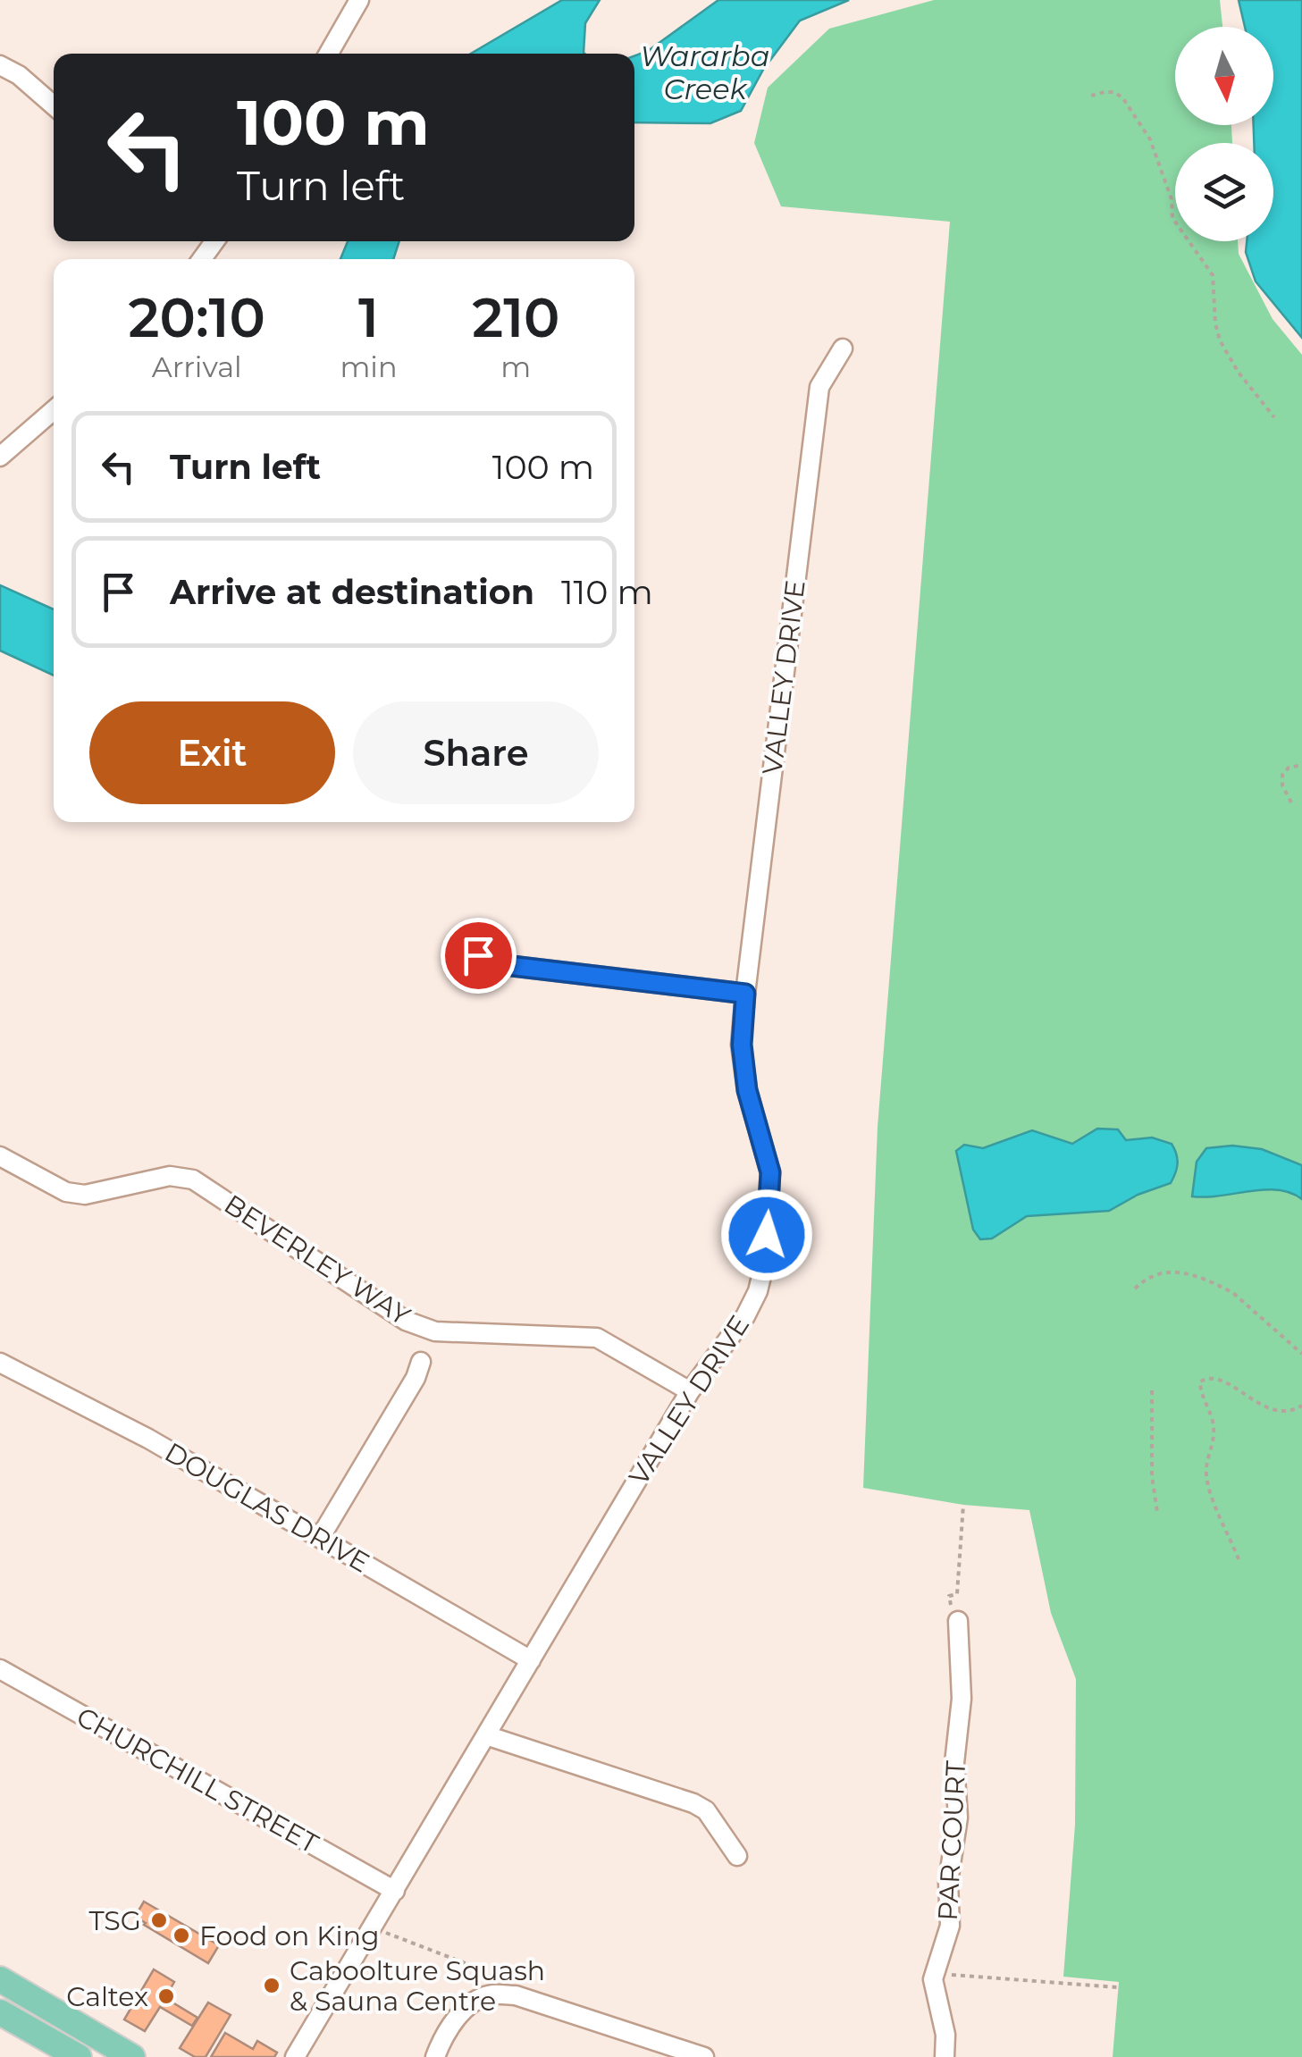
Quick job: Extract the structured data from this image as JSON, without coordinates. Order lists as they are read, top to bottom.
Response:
{
  "streets": {
    "street": [
      "VALLEY DRIVE",
      "BEVERLEY WAY",
      "DOUGLAS DRIVE",
      "CHURCHILL STREET",
      "PAR COURT"
    ]
  },
  "crossings": [
    ["VALLEY DRIVE", "BEVERLEY WAY"],
    ["VALLEY DRIVE", "DOUGLAS DRIVE"],
    ["VALLEY DRIVE", "CHURCHILL STREET"]
  ],
  "water": ["Wararba Creek"],
  "places": [
    "TSG",
    "Food on King",
    "Caboolture Squash & Sauna Centre",
    "Caltex"
  ],
  "north": "bottom",
  "page": {
    "turn": ["100 m", "Turn left"],
    "eta": [
      "20:10",
      "Arrival",
      "1",
      "min",
      "210",
      "m"
    ],
    "list": [
      {
        "name": "Turn left",
        "value": "100 m"
      },
      {
        "name": "Arrive at destination",
        "value": "110 m"
      }
    ],
    "buttons": ["Exit", "Share"]
  }
}
